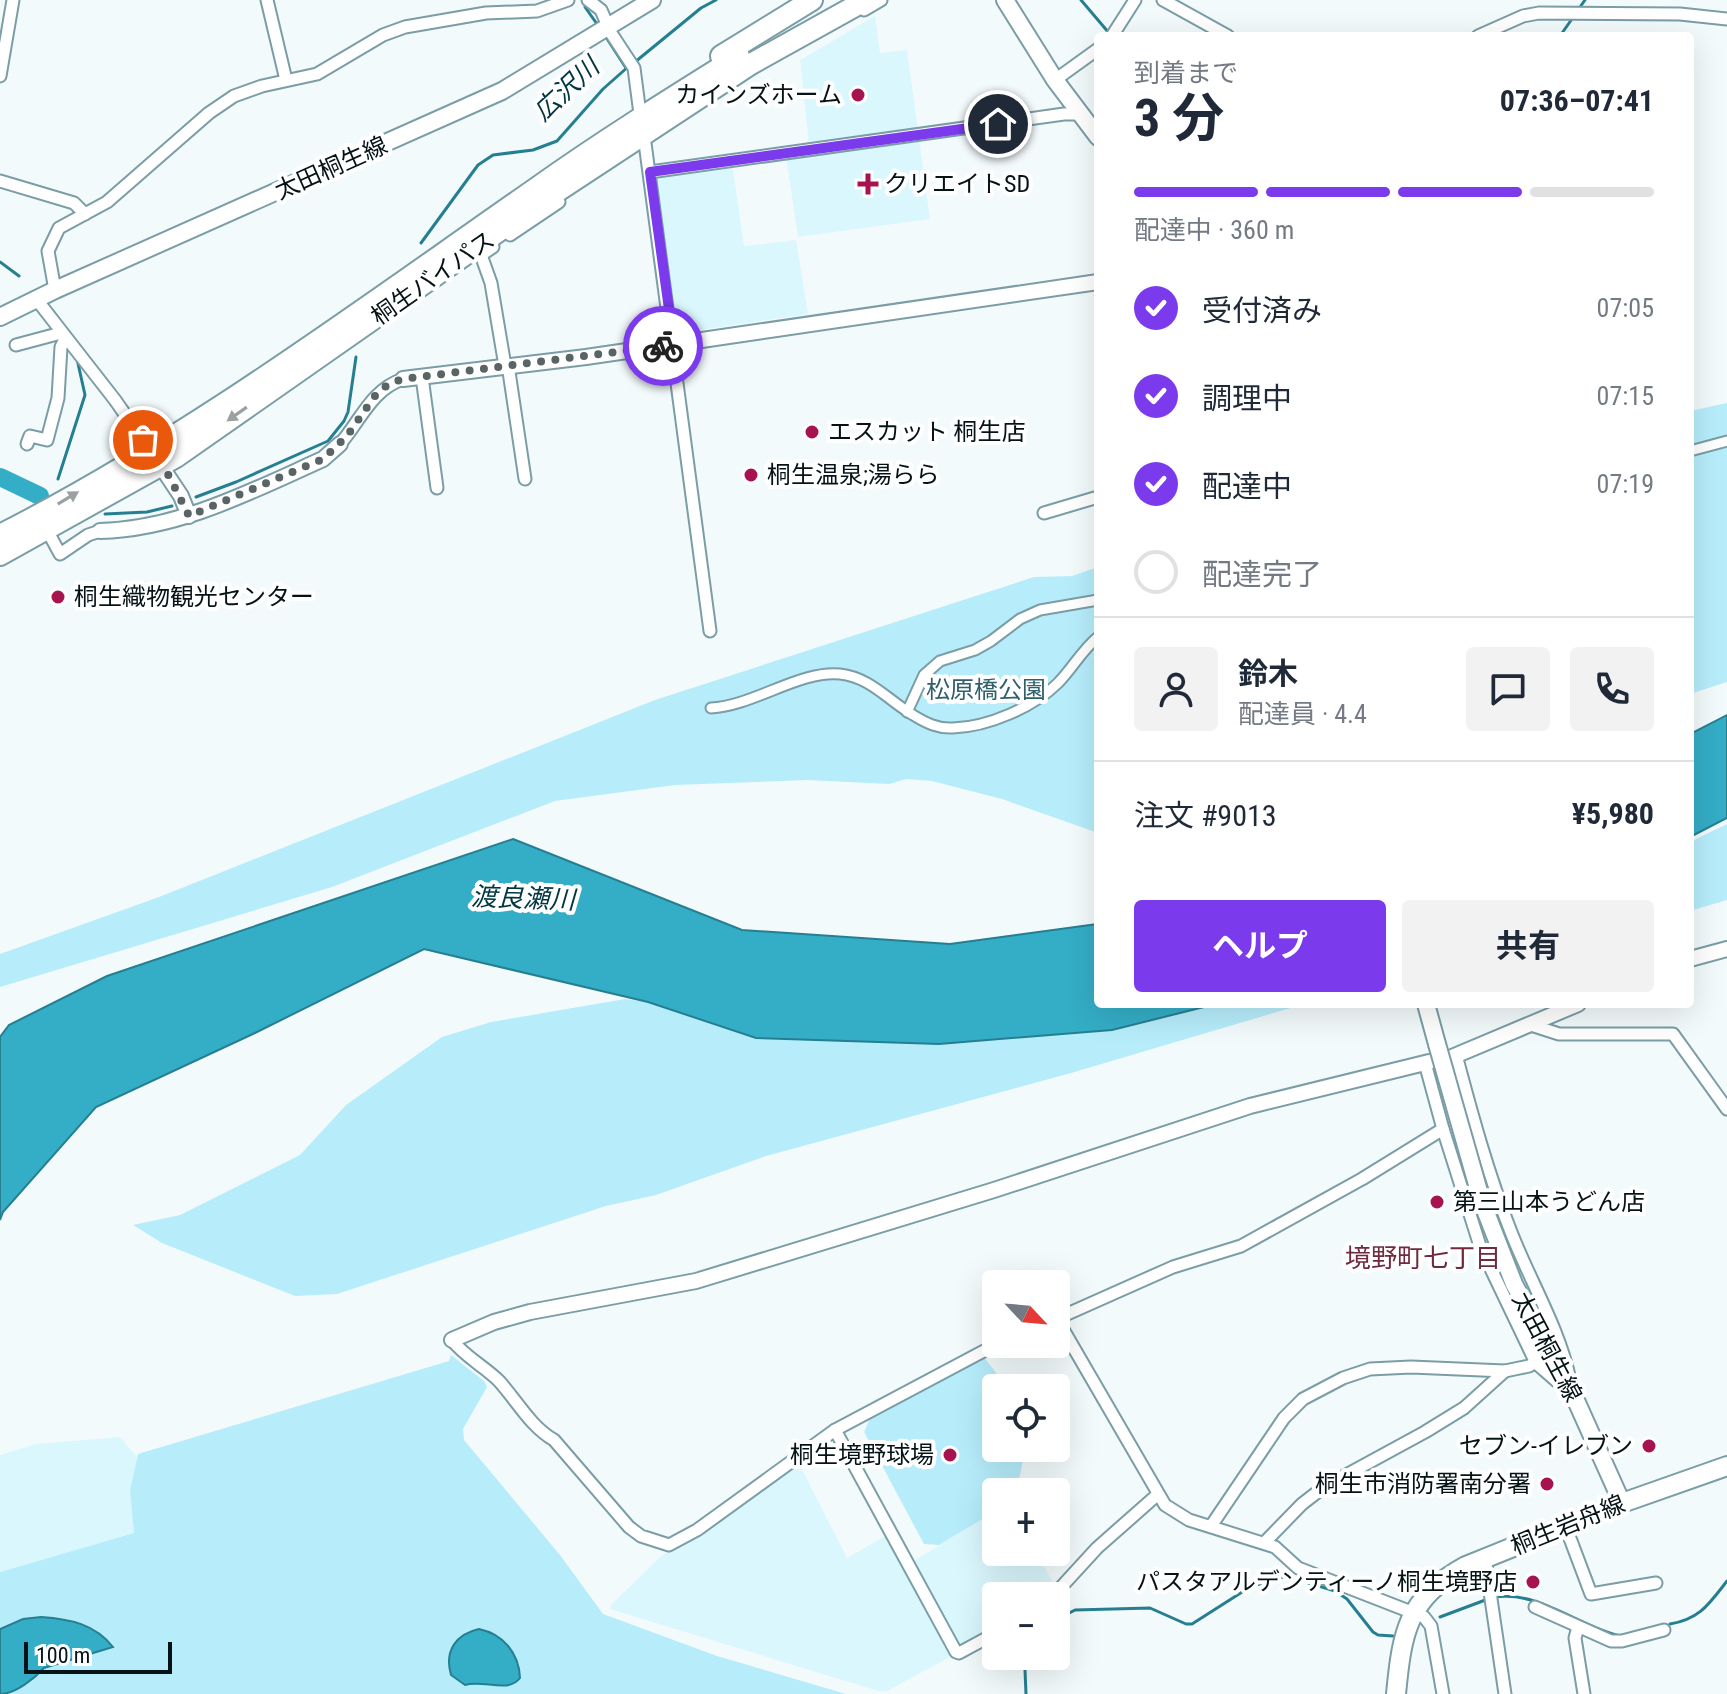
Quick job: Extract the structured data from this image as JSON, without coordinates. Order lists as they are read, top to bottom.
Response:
{
  "streets": {
    "highway": ["桐生バイパス"],
    "main road": ["太田桐生線", "桐生岩舟線"]
  },
  "crossings": [
    ["太田桐生線", "桐生岩舟線"]
  ],
  "districts": ["境野町七丁目"],
  "water": ["広沢川", "渡良瀬川"],
  "parks": ["松原橋公園"],
  "places": {
    "other": [
      "カインズホーム",
      "エスカット 桐生店",
      "桐生温泉;湯らら",
      "桐生織物観光センター",
      "第三山本うどん店",
      "セブン-イレブン",
      "桐生境野球場",
      "桐生市消防署南分署",
      "パスタアルデンティーノ桐生境野店"
    ],
    "health": ["クリエイトSD"]
  },
  "scale_bar": "100 m",
  "north": "bottom right",
  "page": {
    "heading": ["3 分", "到着まで", "07:36–07:41"],
    "panel": [
      "鈴木",
      "配達員 · 4.4",
      "注文 #9013",
      "¥5,980"
    ],
    "bar": "配達中 · 360 m",
    "list": [
      ["受付済み", "07:05"],
      ["調理中", "07:15"],
      ["配達中", "07:19"],
      "配達完了"
    ],
    "buttons": ["ヘルプ", "共有"],
    "map_buttons": ["+", "−"],
    "scale": "100 m"
  }
}
